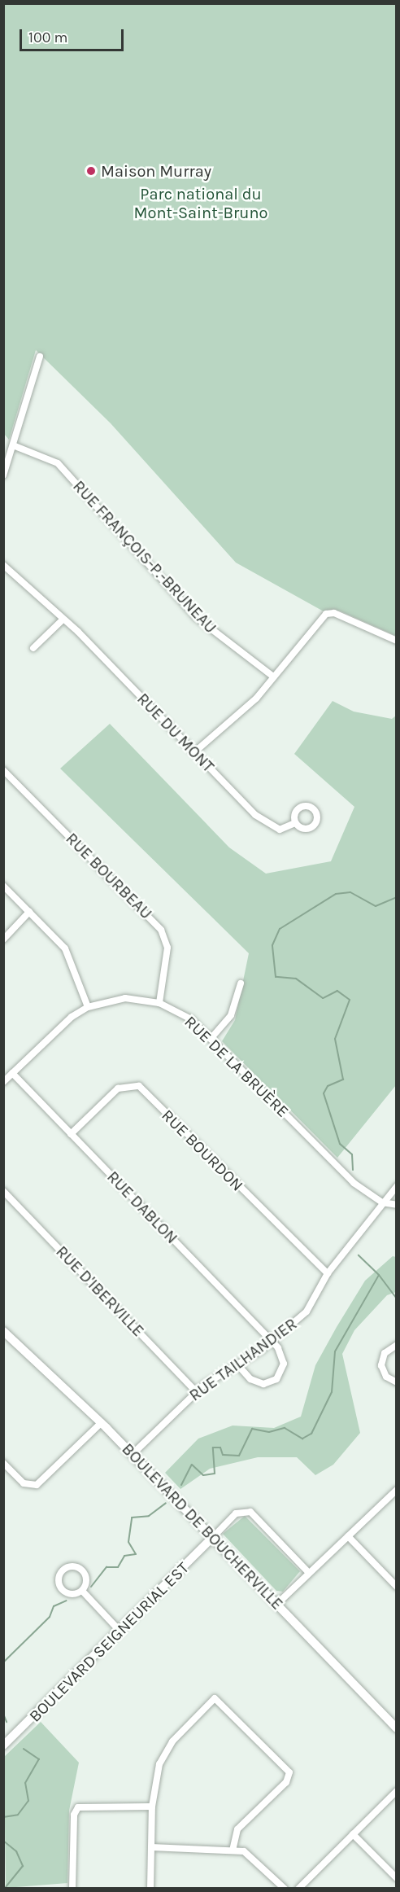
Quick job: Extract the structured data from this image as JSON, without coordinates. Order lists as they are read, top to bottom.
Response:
{
  "streets": {
    "street": [
      "RUE FRANÇOIS-P.-BRUNEAU",
      "RUE DU MONT",
      "RUE BOURBEAU",
      "RUE DE LA BRUÈRE",
      "RUE BOURDON",
      "RUE DABLON",
      "RUE D'IBERVILLE",
      "RUE TAILHANDIER",
      "BOULEVARD DE BOUCHERVILLE",
      "BOULEVARD SEIGNEURIAL EST"
    ]
  },
  "crossings": [
    ["RUE BOURBEAU", "RUE DE LA BRUÈRE"],
    ["RUE DE LA BRUÈRE", "RUE DABLON"],
    ["RUE DE LA BRUÈRE", "RUE TAILHANDIER"],
    ["RUE BOURDON", "RUE DABLON"],
    ["RUE BOURDON", "RUE TAILHANDIER"],
    ["RUE DABLON", "RUE TAILHANDIER"],
    ["RUE D'IBERVILLE", "RUE TAILHANDIER"],
    ["RUE TAILHANDIER", "BOULEVARD DE BOUCHERVILLE"],
    ["BOULEVARD DE BOUCHERVILLE", "BOULEVARD SEIGNEURIAL EST"]
  ],
  "parks": ["Parc national du Mont-Saint-Bruno"],
  "places": ["Maison Murray"],
  "scale_bar": "100 m"
}
